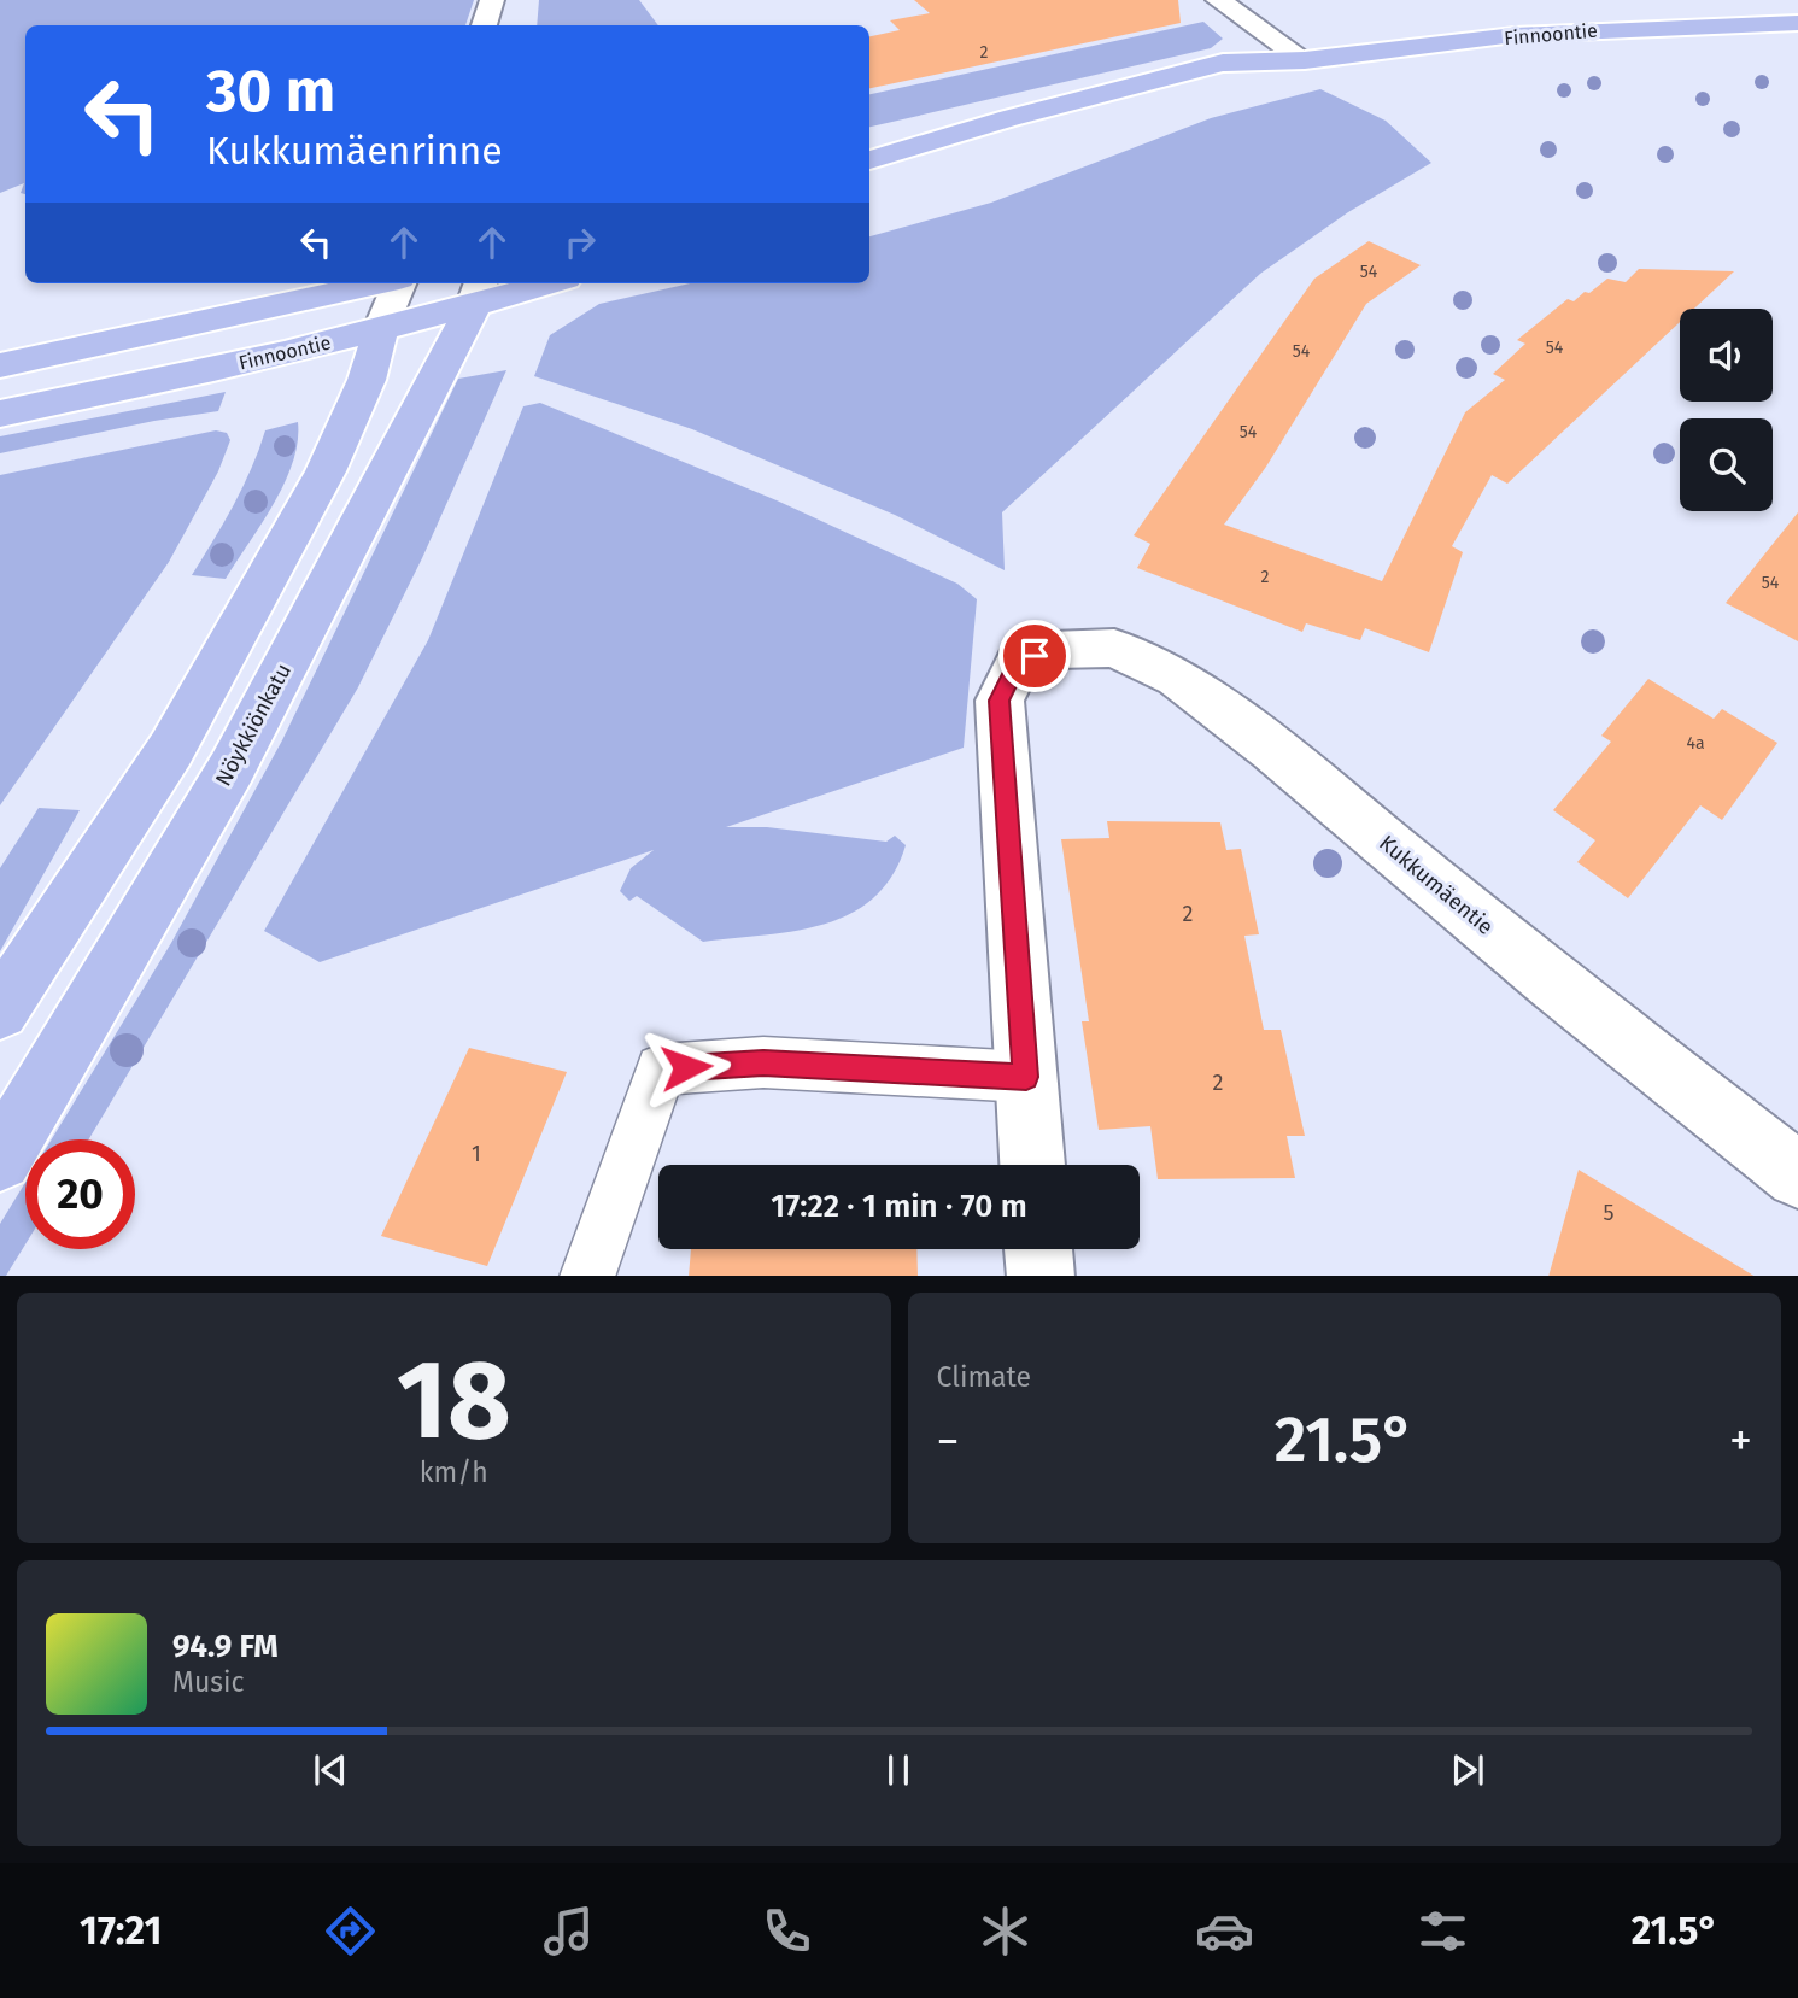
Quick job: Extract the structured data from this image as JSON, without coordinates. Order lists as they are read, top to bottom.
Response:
{
  "streets": {
    "main road": ["Finnoontie", "Nöykkiönkatu"],
    "street": ["Kukkumäentie"]
  },
  "crossings": [
    ["Finnoontie", "Nöykkiönkatu"]
  ],
  "house_numbers": [
    "2",
    "54",
    "54",
    "54",
    "54",
    "2",
    "54",
    "4a",
    "2",
    "2",
    "1",
    "5"
  ],
  "page": {
    "turn": ["30 m", "Kukkumäenrinne"],
    "limit": "20",
    "trip": "17:22 · 1 min · 70 m",
    "tile": [
      ["18", "km/h"],
      "Climate"
    ],
    "heat": ["−", "21.5°", "+"],
    "song": ["94.9 FM", "Music"],
    "tabs": ["17:21", "21.5°"]
  }
}
